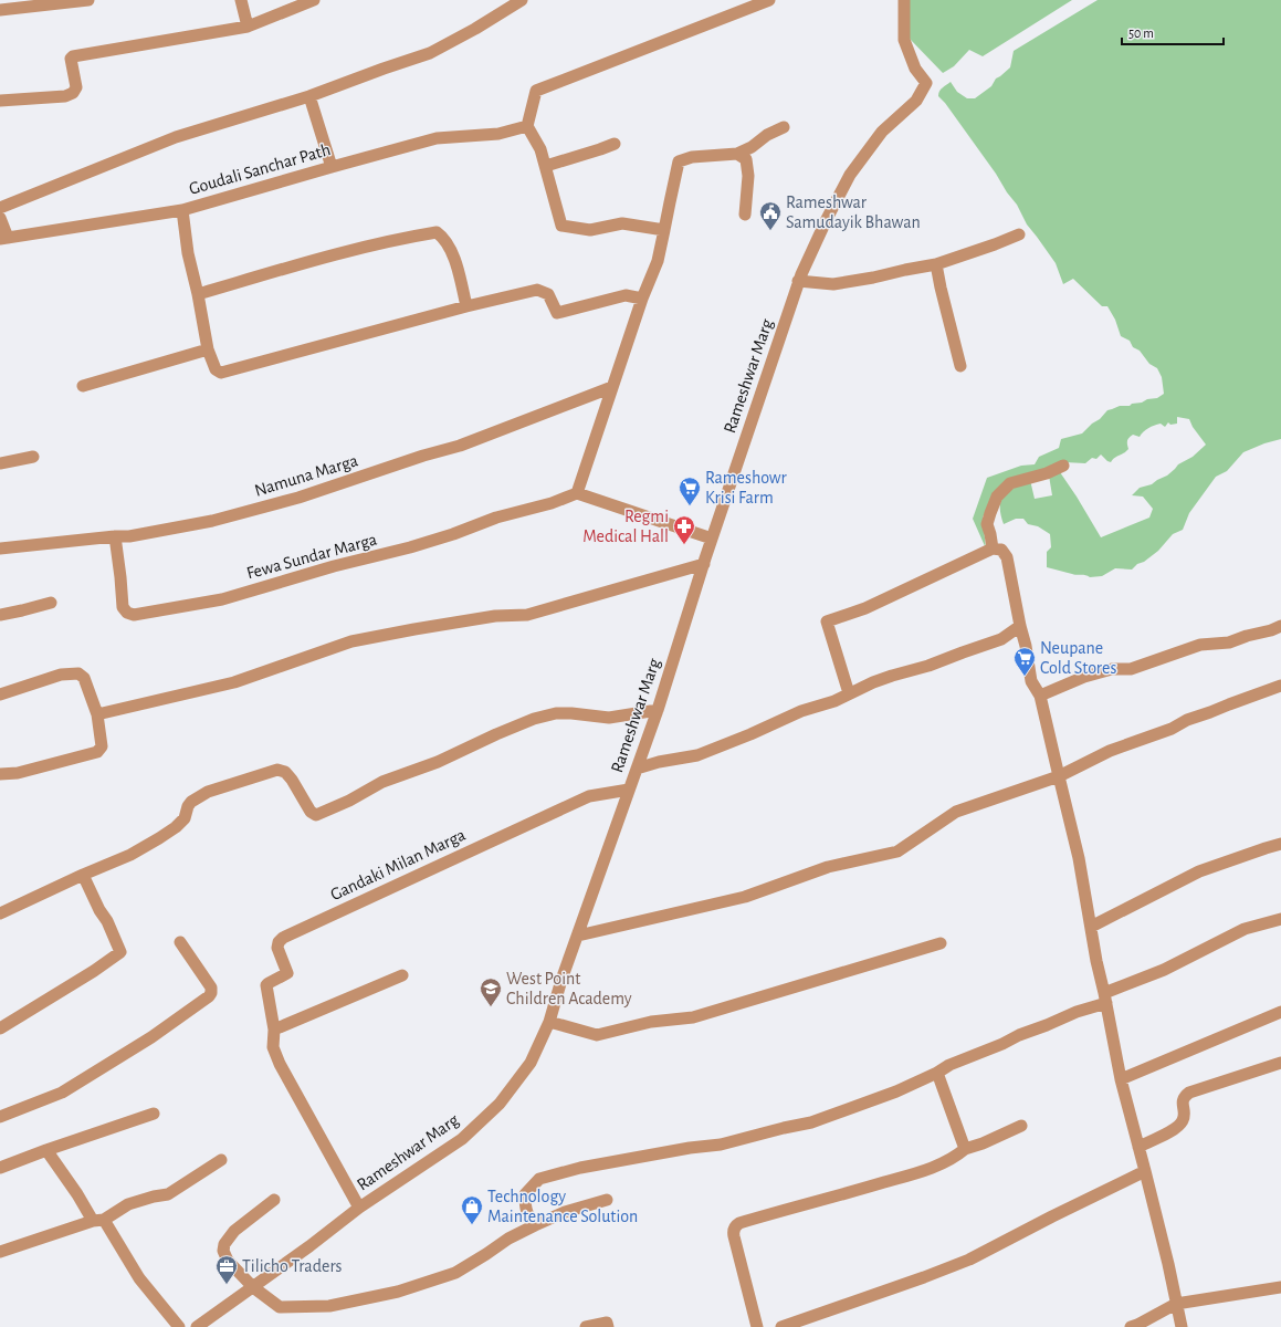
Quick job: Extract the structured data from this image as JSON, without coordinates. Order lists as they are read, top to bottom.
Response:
{
  "streets": {
    "street": [
      "Goudali Sanchar Path",
      "Rameshwar Marg",
      "Namuna Marga",
      "Fewa Sundar Marga",
      "Gandaki Milan Marga"
    ]
  },
  "crossings": [
    ["Rameshwar Marg", "Gandaki Milan Marga"],
    ["Namuna Marga", "Fewa Sundar Marga"]
  ],
  "places": {
    "public building": ["Rameshwar Samudayik Bhawan"],
    "supermarket": ["Rameshowr Krisi Farm", "Neupane Cold Stores"],
    "pharmacy": ["Regmi Medical Hall"],
    "school or university": ["West Point Children Academy"],
    "shop": ["Technology Maintenance Solution"],
    "office": ["Tilicho Traders"]
  },
  "scale_bar": "50 m"
}
